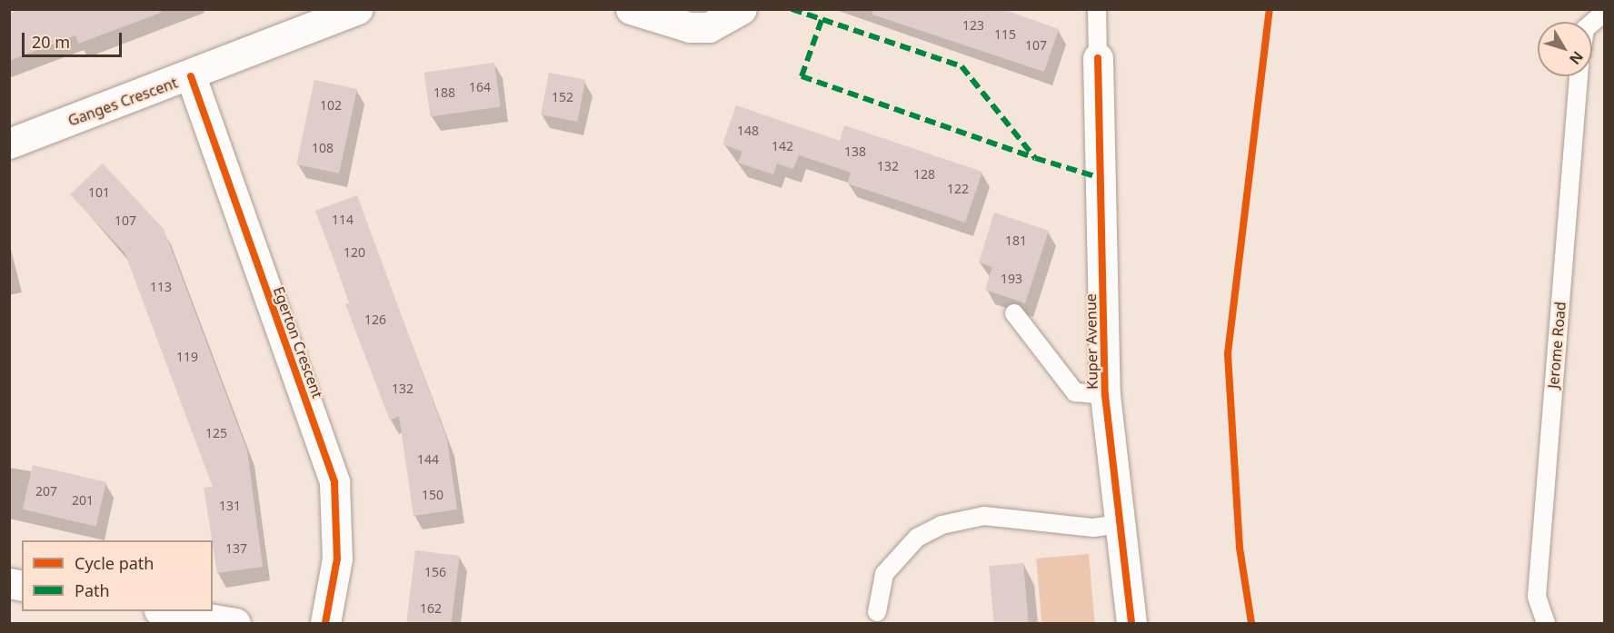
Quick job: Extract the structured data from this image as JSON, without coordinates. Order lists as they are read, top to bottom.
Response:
{
  "streets": {
    "street": ["Ganges Crescent", "Kuper Avenue", "Egerton Crescent"],
    "lane": ["Jerome Road"]
  },
  "crossings": [
    ["Ganges Crescent", "Egerton Crescent"]
  ],
  "house_numbers": [
    "123",
    "115",
    "107",
    "164",
    "188",
    "152",
    "102",
    "148",
    "142",
    "108",
    "138",
    "132",
    "128",
    "122",
    "101",
    "114",
    "107",
    "181",
    "120",
    "193",
    "113",
    "126",
    "119",
    "132",
    "125",
    "144",
    "207",
    "150",
    "201",
    "131",
    "137",
    "156",
    "162"
  ],
  "legend": ["Cycle path", "Path"],
  "scale_bar": "20 m",
  "north": "bottom right"
}
